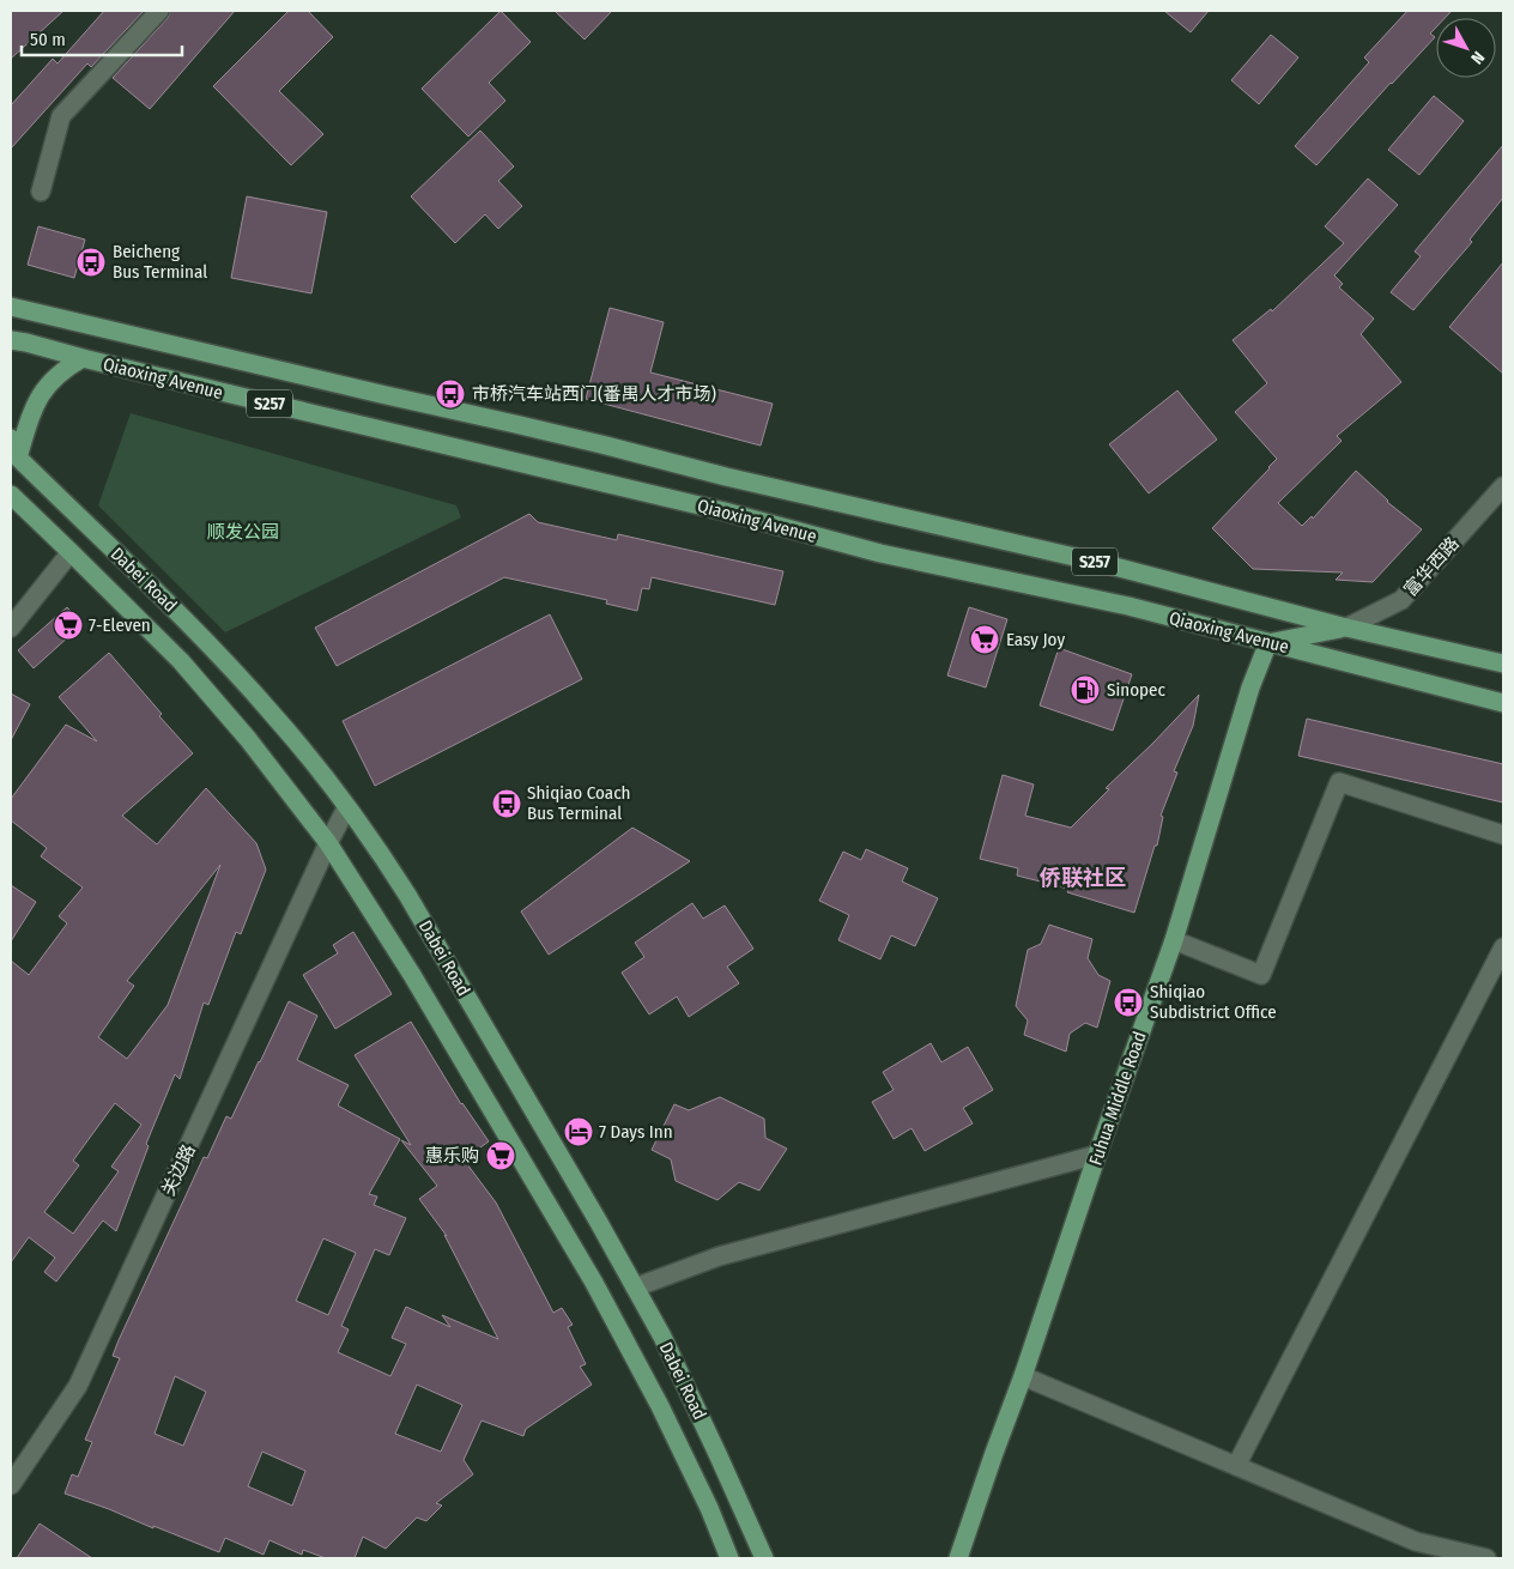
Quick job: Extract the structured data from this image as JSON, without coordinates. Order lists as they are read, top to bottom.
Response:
{
  "streets": {
    "main road": [
      "Qiaoxing Avenue",
      "S257",
      "Dabei Road",
      "Fuhua Middle Road"
    ],
    "street": ["富华西路", "关边路"]
  },
  "crossings": [
    ["Qiaoxing Avenue", "富华西路"],
    ["Qiaoxing Avenue", "Fuhua Middle Road"],
    ["Dabei Road", "关边路"]
  ],
  "districts": ["侨联社区"],
  "parks": ["顺发公园"],
  "places": {
    "bus stop": [
      "Beicheng Bus Terminal",
      "市桥汽车站西门(番禺人才市场)",
      "Shiqiao Coach Bus Terminal",
      "Shiqiao Subdistrict Office"
    ],
    "supermarket": ["7-Eleven", "Easy Joy", "惠乐购"],
    "fuel station": ["Sinopec"],
    "hotel": ["7 Days Inn"]
  },
  "scale_bar": "50 m",
  "north": "bottom right"
}
